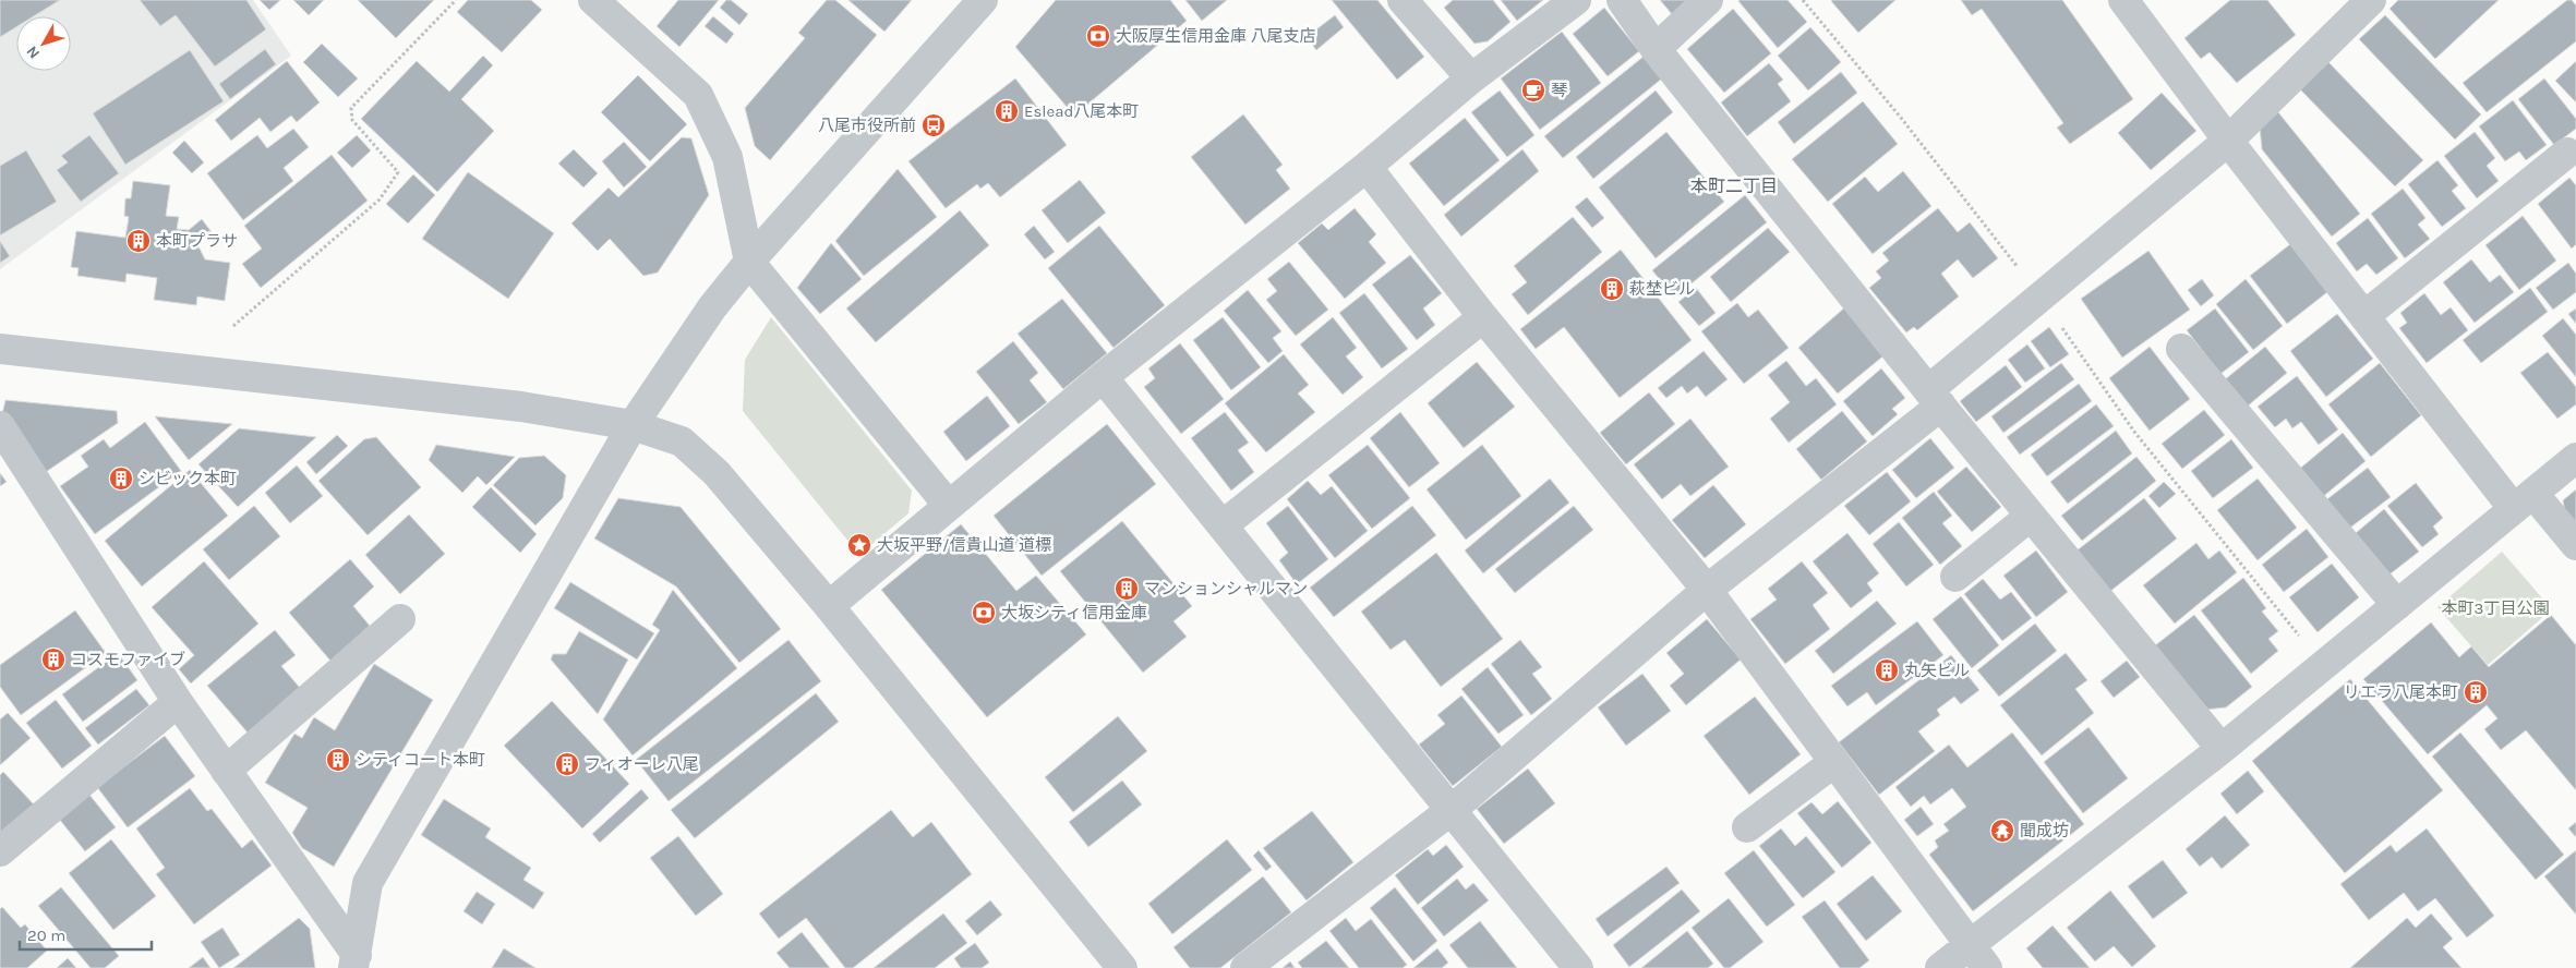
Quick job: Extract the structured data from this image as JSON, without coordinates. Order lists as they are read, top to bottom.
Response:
{
  "districts": ["本町二丁目"],
  "parks": ["本町3丁目公園"],
  "places": {
    "bank": ["大阪厚生信用金庫 八尾支店", "大坂シティ信用金庫"],
    "cafe": ["琴"],
    "building": [
      "Eslead八尾本町",
      "本町プラサ",
      "萩埜ビル",
      "シビック本町",
      "マンションシャルマン",
      "コスモファイブ",
      "丸矢ビル",
      "リエラ八尾本町",
      "シティコート本町",
      "フィオーレ八尾"
    ],
    "bus stop": ["八尾市役所前"],
    "place": ["大坂平野/信貴山道 道標"],
    "temple": ["聞成坊"]
  },
  "scale_bar": "20 m",
  "north": "bottom left"
}
